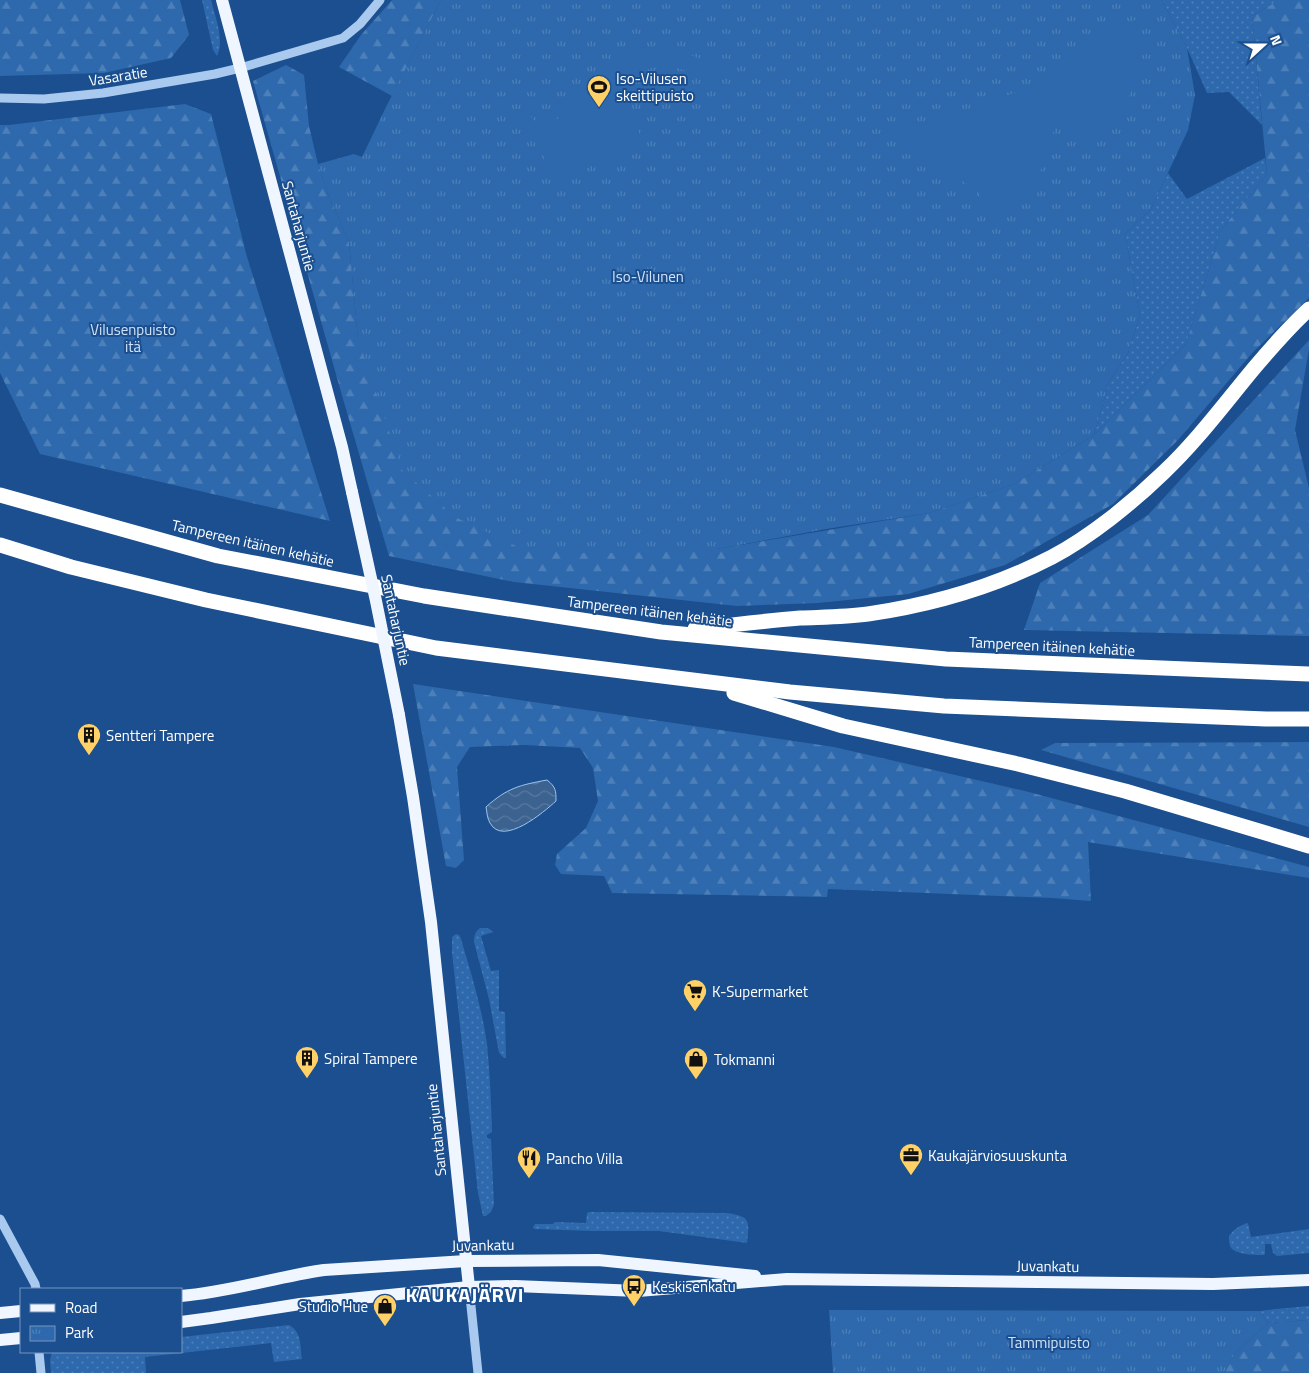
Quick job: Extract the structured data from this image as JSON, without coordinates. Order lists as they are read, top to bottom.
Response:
{
  "streets": {
    "highway": ["Tampereen itäinen kehätie"],
    "main road": ["Santaharjuntie", "Juvankatu"],
    "street": ["Vasaratie"]
  },
  "crossings": [
    ["Vasaratie", "Santaharjuntie"],
    ["Santaharjuntie", "Juvankatu"]
  ],
  "districts": ["KAUKAJÄRVI"],
  "parks": ["Iso-Vilunen", "Vilusenpuisto itä", "Tammipuisto"],
  "places": {
    "sports": ["Iso-Vilusen skeittipuisto"],
    "building": ["Sentteri Tampere", "Spiral Tampere"],
    "supermarket": ["K-Supermarket"],
    "shop": ["Tokmanni", "Studio Hue"],
    "office": ["Kaukajärviosuuskunta"],
    "restaurant": ["Pancho Villa"],
    "bus stop": ["Keskisenkatu"]
  },
  "legend": ["Road", "Park"],
  "north": "right"
}
